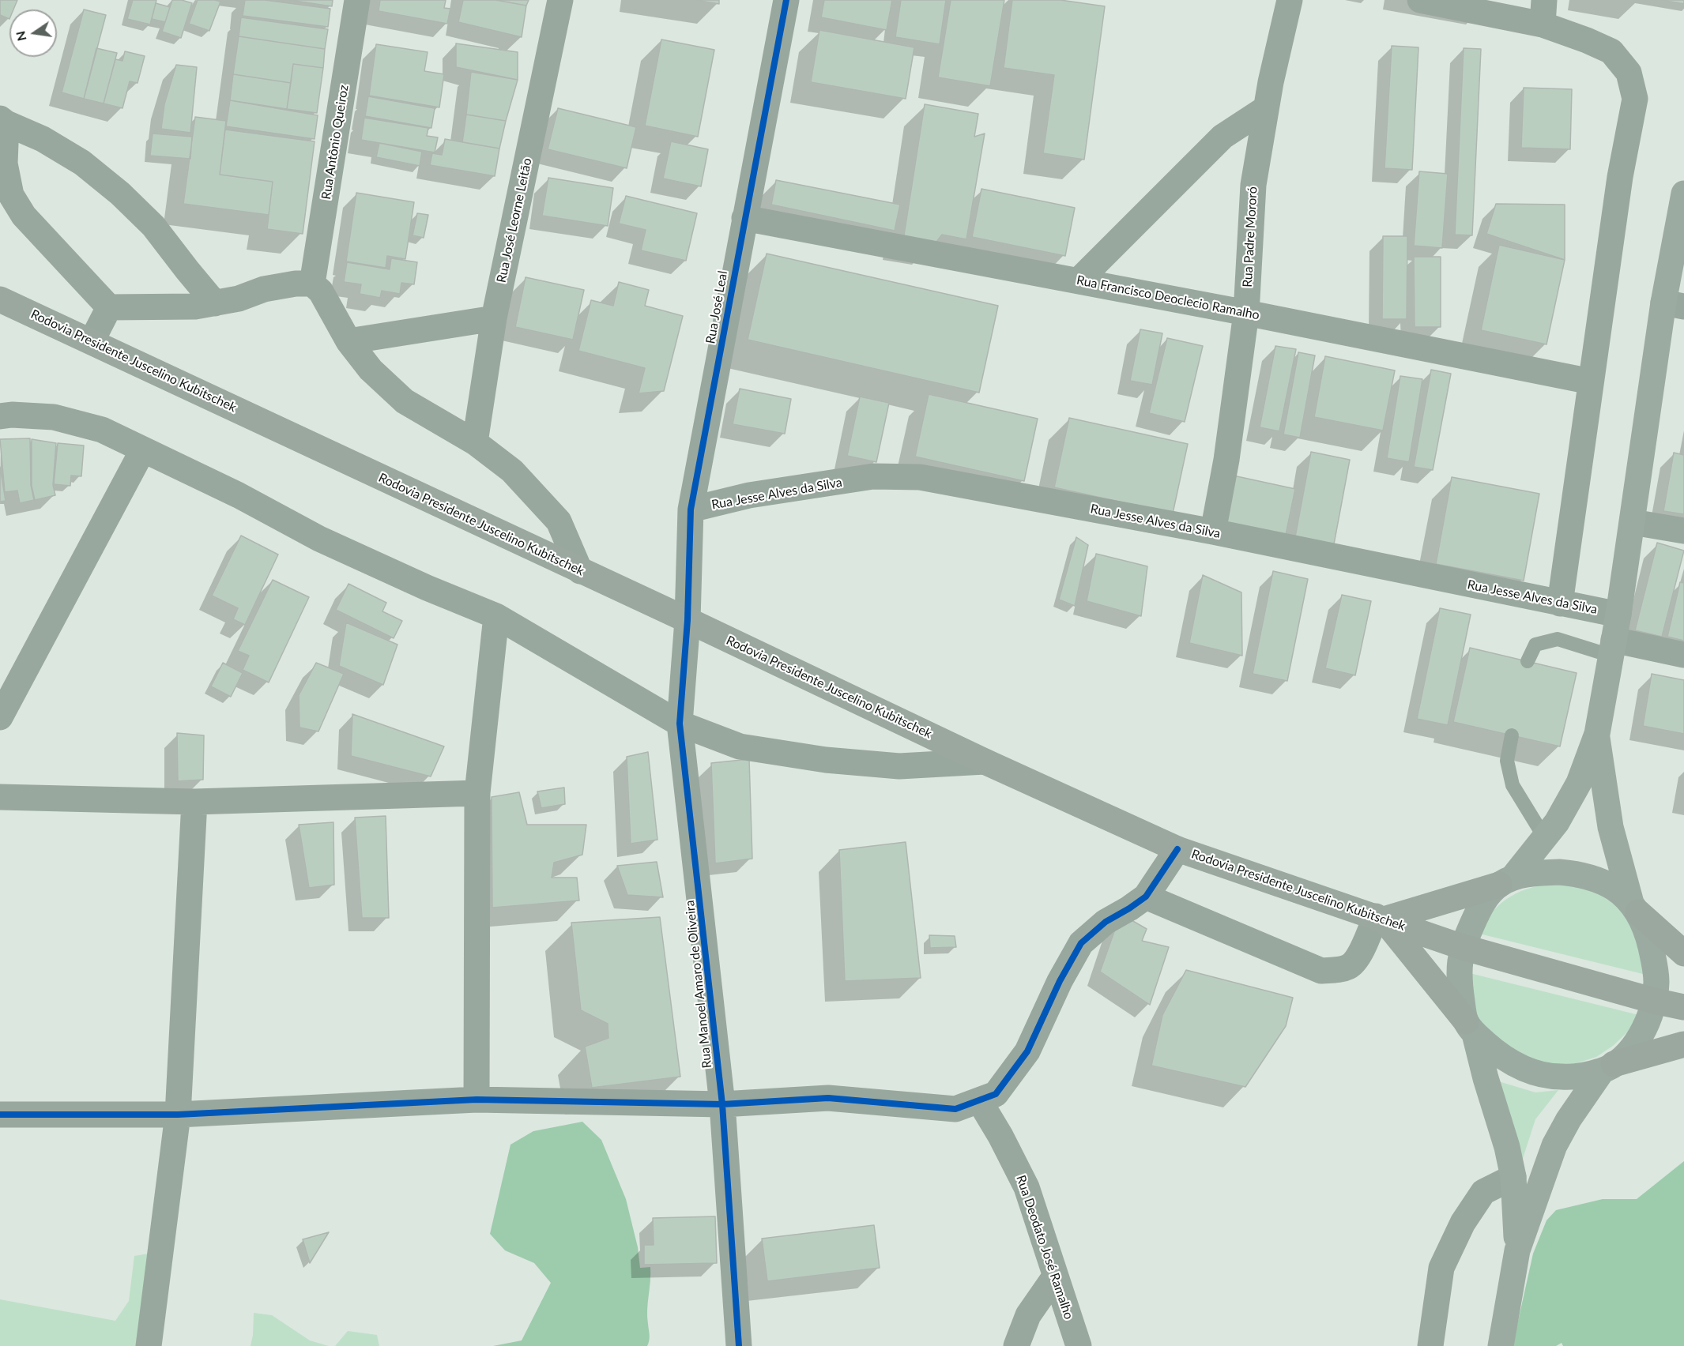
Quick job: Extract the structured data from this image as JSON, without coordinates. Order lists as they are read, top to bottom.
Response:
{
  "streets": {
    "highway": ["Rodovia Presidente Juscelino Kubitschek"],
    "street": [
      "Rua Antônio Queiroz",
      "Rua José Leorne Leitão",
      "Rua Padre Mororó",
      "Rua Francisco Deoclecio Ramalho",
      "Rua José Leal",
      "Rua Jesse Alves da Silva",
      "Rua Manoel Amaro de Oliveira",
      "Rua Deodato José Ramalho"
    ]
  },
  "crossings": [
    ["Rua Padre Mororó", "Rua Francisco Deoclecio Ramalho"],
    ["Rua Padre Mororó", "Rua Jesse Alves da Silva"],
    ["Rua Francisco Deoclecio Ramalho", "Rua José Leal"],
    ["Rua José Leal", "Rodovia Presidente Juscelino Kubitschek"],
    ["Rua José Leal", "Rua Jesse Alves da Silva"],
    ["Rua José Leal", "Rua Manoel Amaro de Oliveira"],
    ["Rodovia Presidente Juscelino Kubitschek", "Rua Manoel Amaro de Oliveira"]
  ],
  "north": "left"
}
